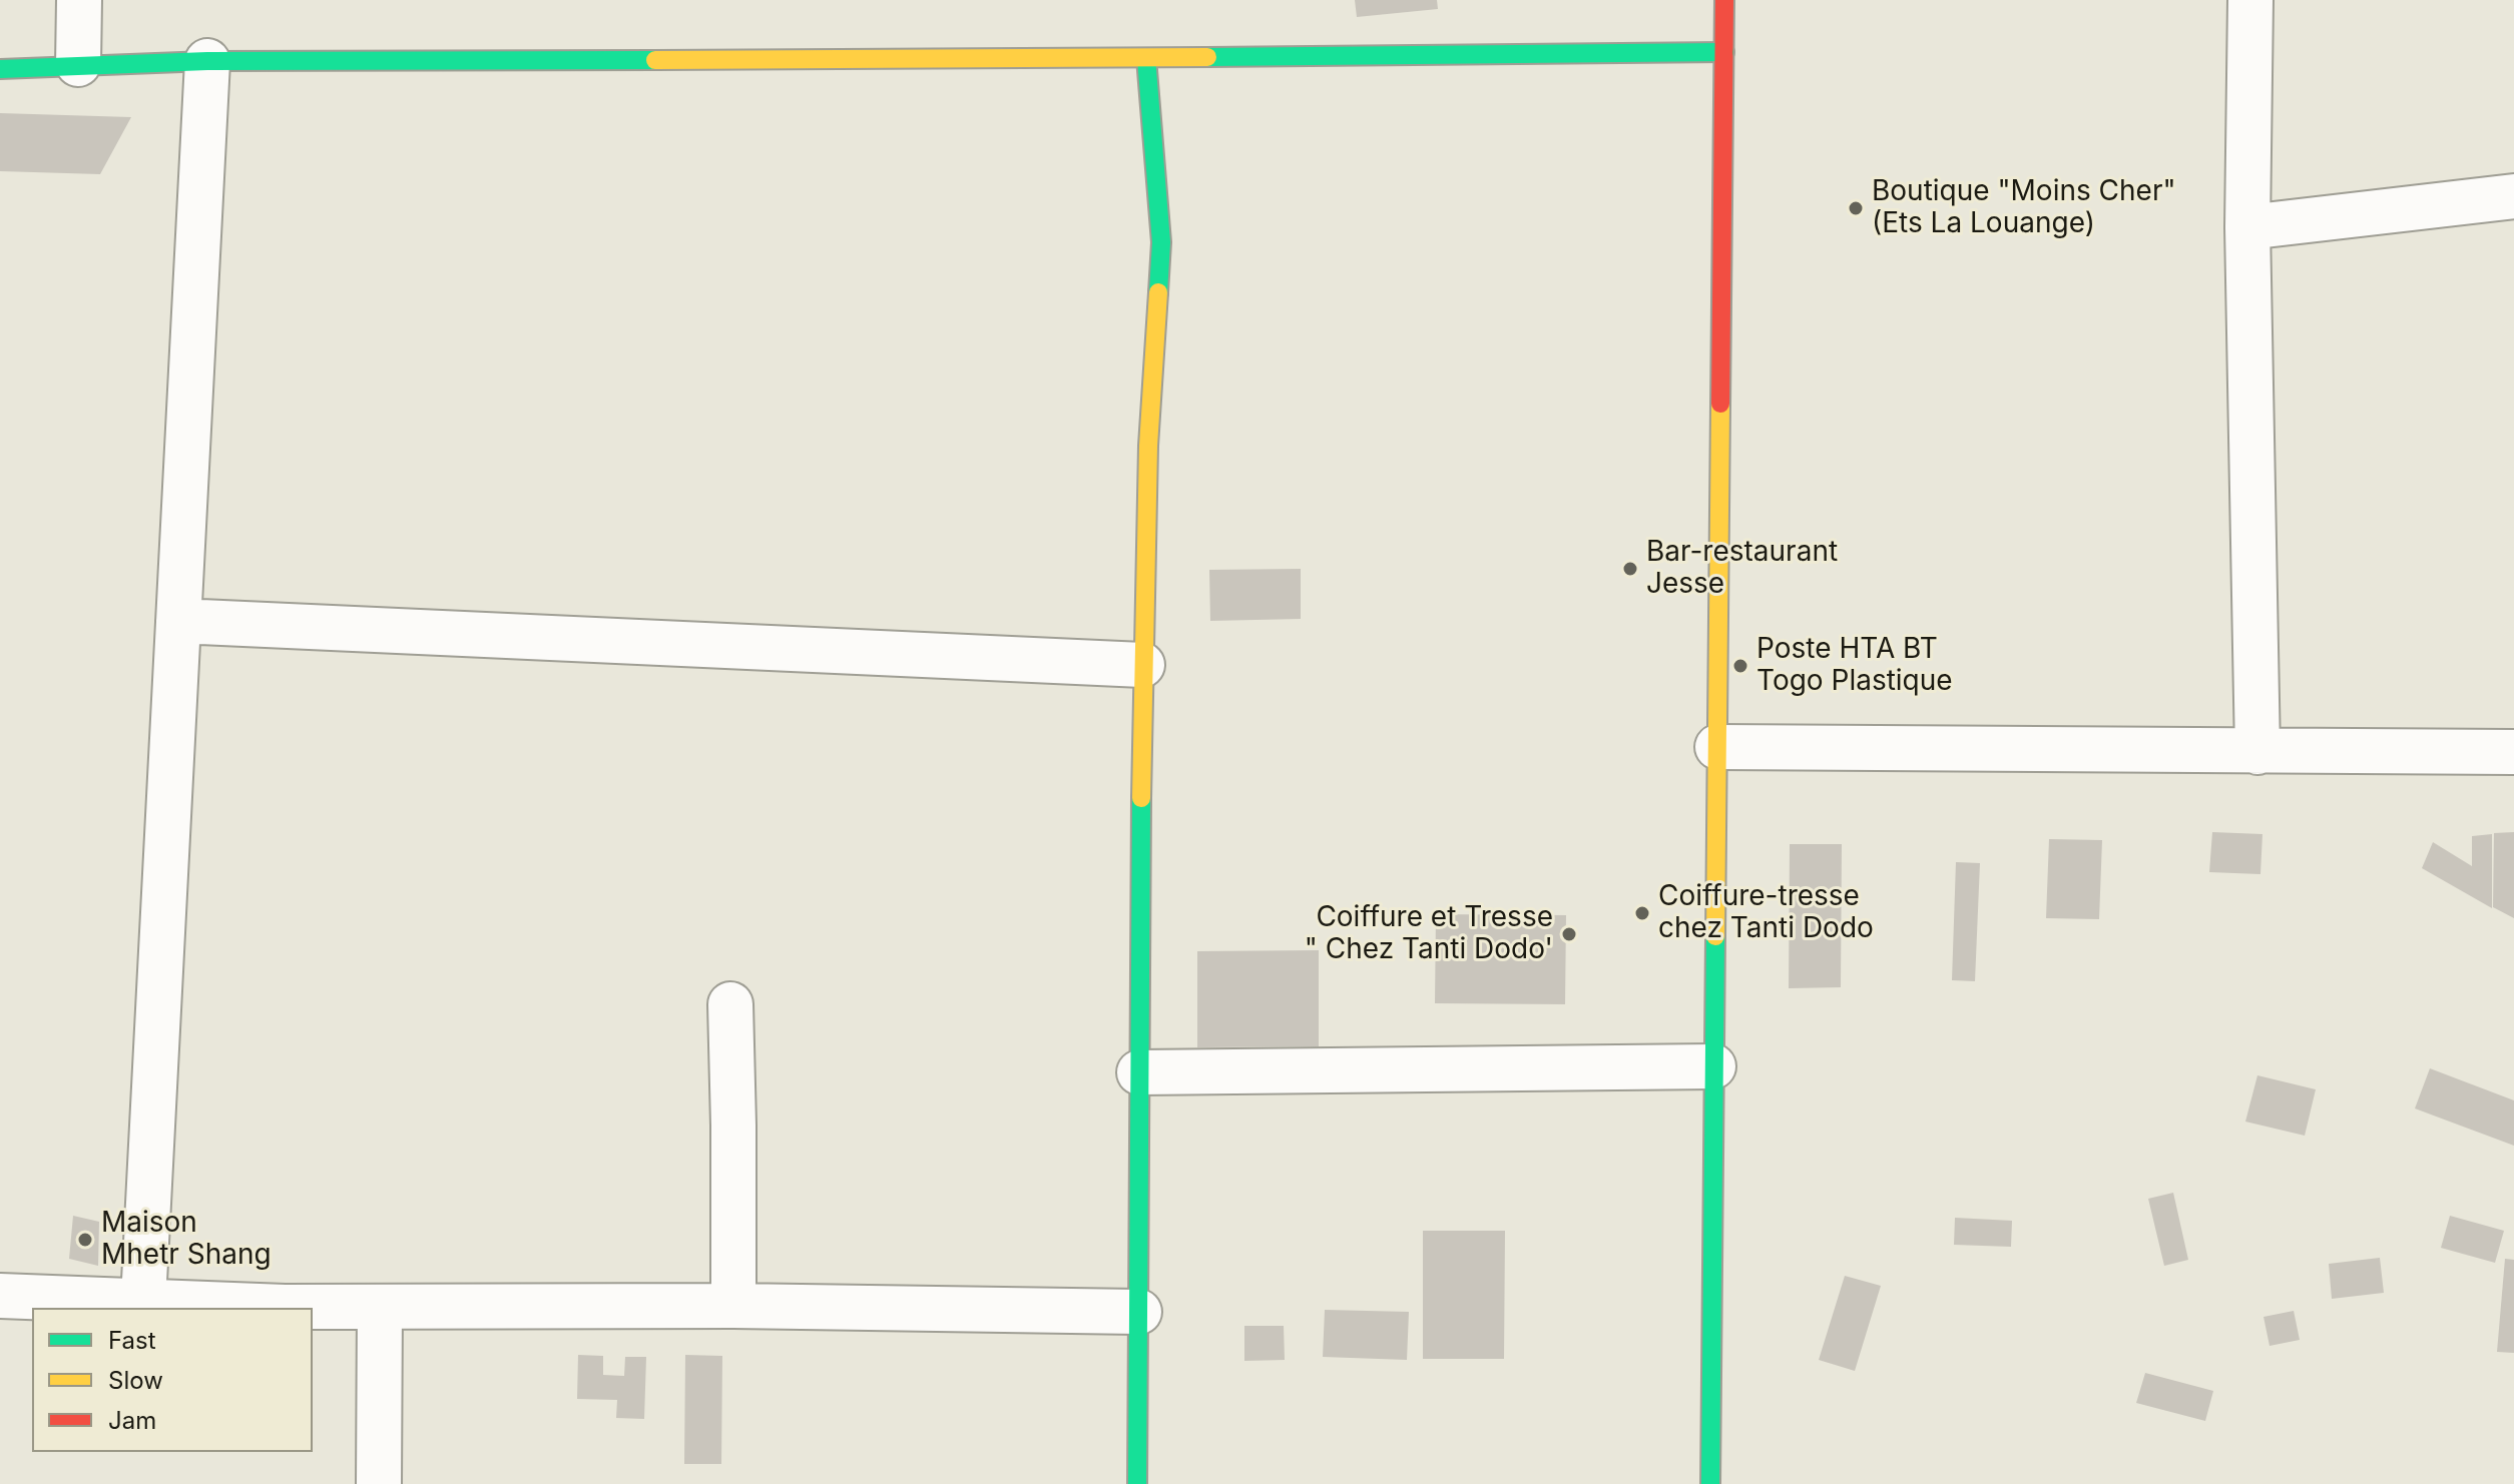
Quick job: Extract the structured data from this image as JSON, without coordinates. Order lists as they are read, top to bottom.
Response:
{
  "places": [
    "Boutique \"Moins Cher\" (Ets La Louange)",
    "Bar-restaurant Jesse",
    "Poste HTA BT Togo Plastique",
    "Coiffure-tresse chez Tanti Dodo",
    "Coiffure et Tresse \" Chez Tanti Dodo'",
    "Maison Mhetr Shang"
  ],
  "legend": ["Fast", "Slow", "Jam"]
}
